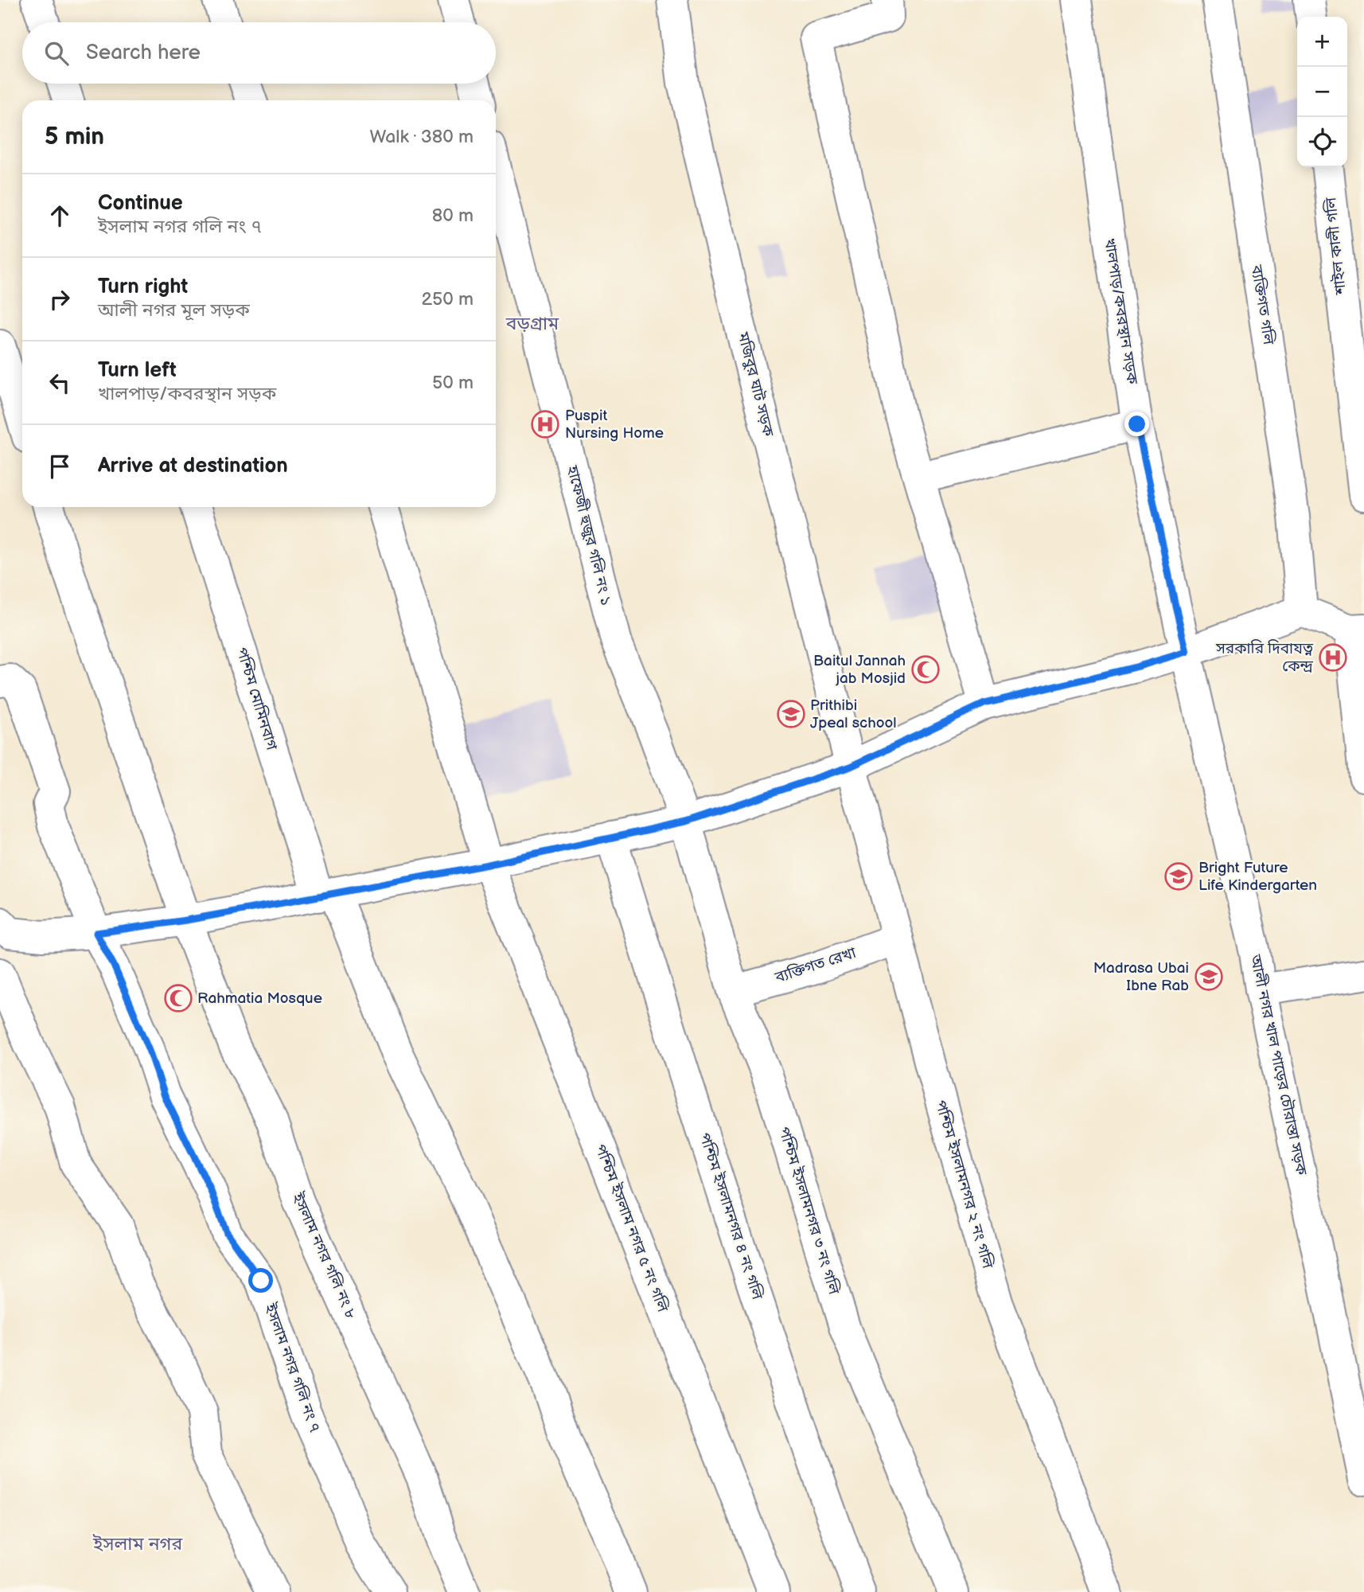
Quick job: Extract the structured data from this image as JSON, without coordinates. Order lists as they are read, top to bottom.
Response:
{
  "streets": {
    "street": [
      "শাইল কালী গলি",
      "ব্যক্তিগত গলি",
      "খালপাড়/কবরস্থান সড়ক",
      "মজিবুর ঘাট সড়ক",
      "হাফেজী হুজুর গলি নং ১",
      "পশ্চিম মোমিনবাগ",
      "ব্যক্তিগত রেখা",
      "আলী নগর খাল পাড়ের চৌরাস্তা সড়ক",
      "পশ্চিম ইসলামনগর ২ নং গলি",
      "পশ্চিম ইসলামনগর ৩ নং গলি",
      "পশ্চিম ইসলামনগর ৪ নং গলি",
      "পশ্চিম ইসলাম নগর ৫ নং গলি",
      "ইসলাম নগর গলি নং ৮",
      "ইসলাম নগর গলি নং ৭"
    ]
  },
  "crossings": [
    ["খালপাড়/কবরস্থান সড়ক", "আলী নগর খাল পাড়ের চৌরাস্তা সড়ক"],
    ["মজিবুর ঘাট সড়ক", "পশ্চিম ইসলামনগর ২ নং গলি"],
    ["হাফেজী হুজুর গলি নং ১", "পশ্চিম ইসলামনগর ৩ নং গলি"],
    ["ব্যক্তিগত রেখা", "পশ্চিম ইসলামনগর ২ নং গলি"],
    ["ব্যক্তিগত রেখা", "পশ্চিম ইসলামনগর ৩ নং গলি"]
  ],
  "districts": ["বড়গ্রাম", "ইসলাম নগর"],
  "places": {
    "hospital": ["Puspit Nursing Home", "সরকারি দিবাযত্ন কেন্দ্র"],
    "mosque": ["Baitul Jannah jab Mosjid", "Rahmatia Mosque"],
    "school or university": ["Prithibi Jpeal school", "Bright Future Life Kindergarten", "Madrasa Ubai Ibne Rab"]
  },
  "page": {
    "map_buttons": ["+", "−"],
    "search": "Search here",
    "heading": ["5 min", "Walk · 380 m"],
    "list": [
      ["Continue", "ইসলাম নগর গলি নং ৭", "80 m"],
      ["Turn right", "আলী নগর মূল সড়ক", "250 m"],
      ["Turn left", "খালপাড়/কবরস্থান সড়ক", "50 m"],
      "Arrive at destination"
    ]
  }
}
